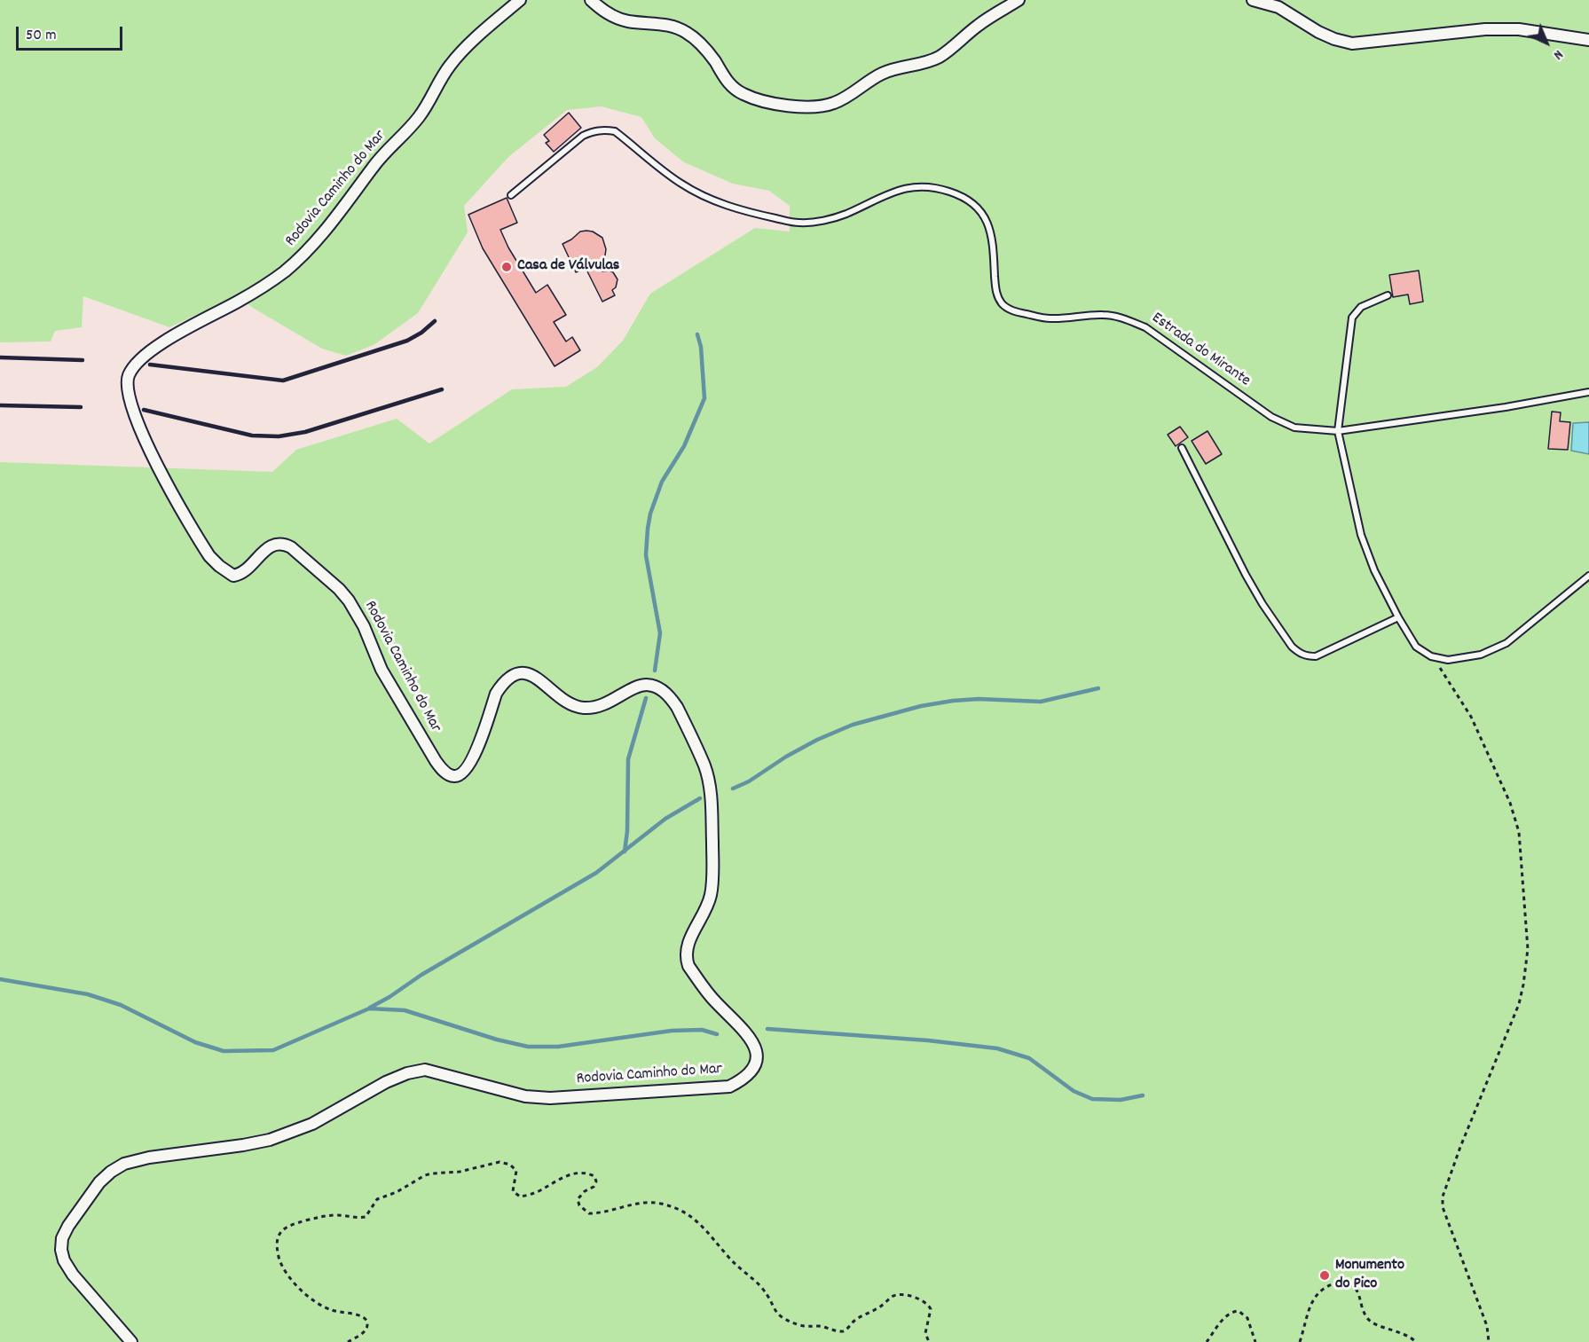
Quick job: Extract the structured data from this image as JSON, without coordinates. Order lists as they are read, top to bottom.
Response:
{
  "streets": {
    "street": ["Rodovia Caminho do Mar"],
    "lane": ["Estrada do Mirante"]
  },
  "places": ["Casa de Válvulas", "Monumento do Pico"],
  "scale_bar": "50 m",
  "north": "bottom right"
}
